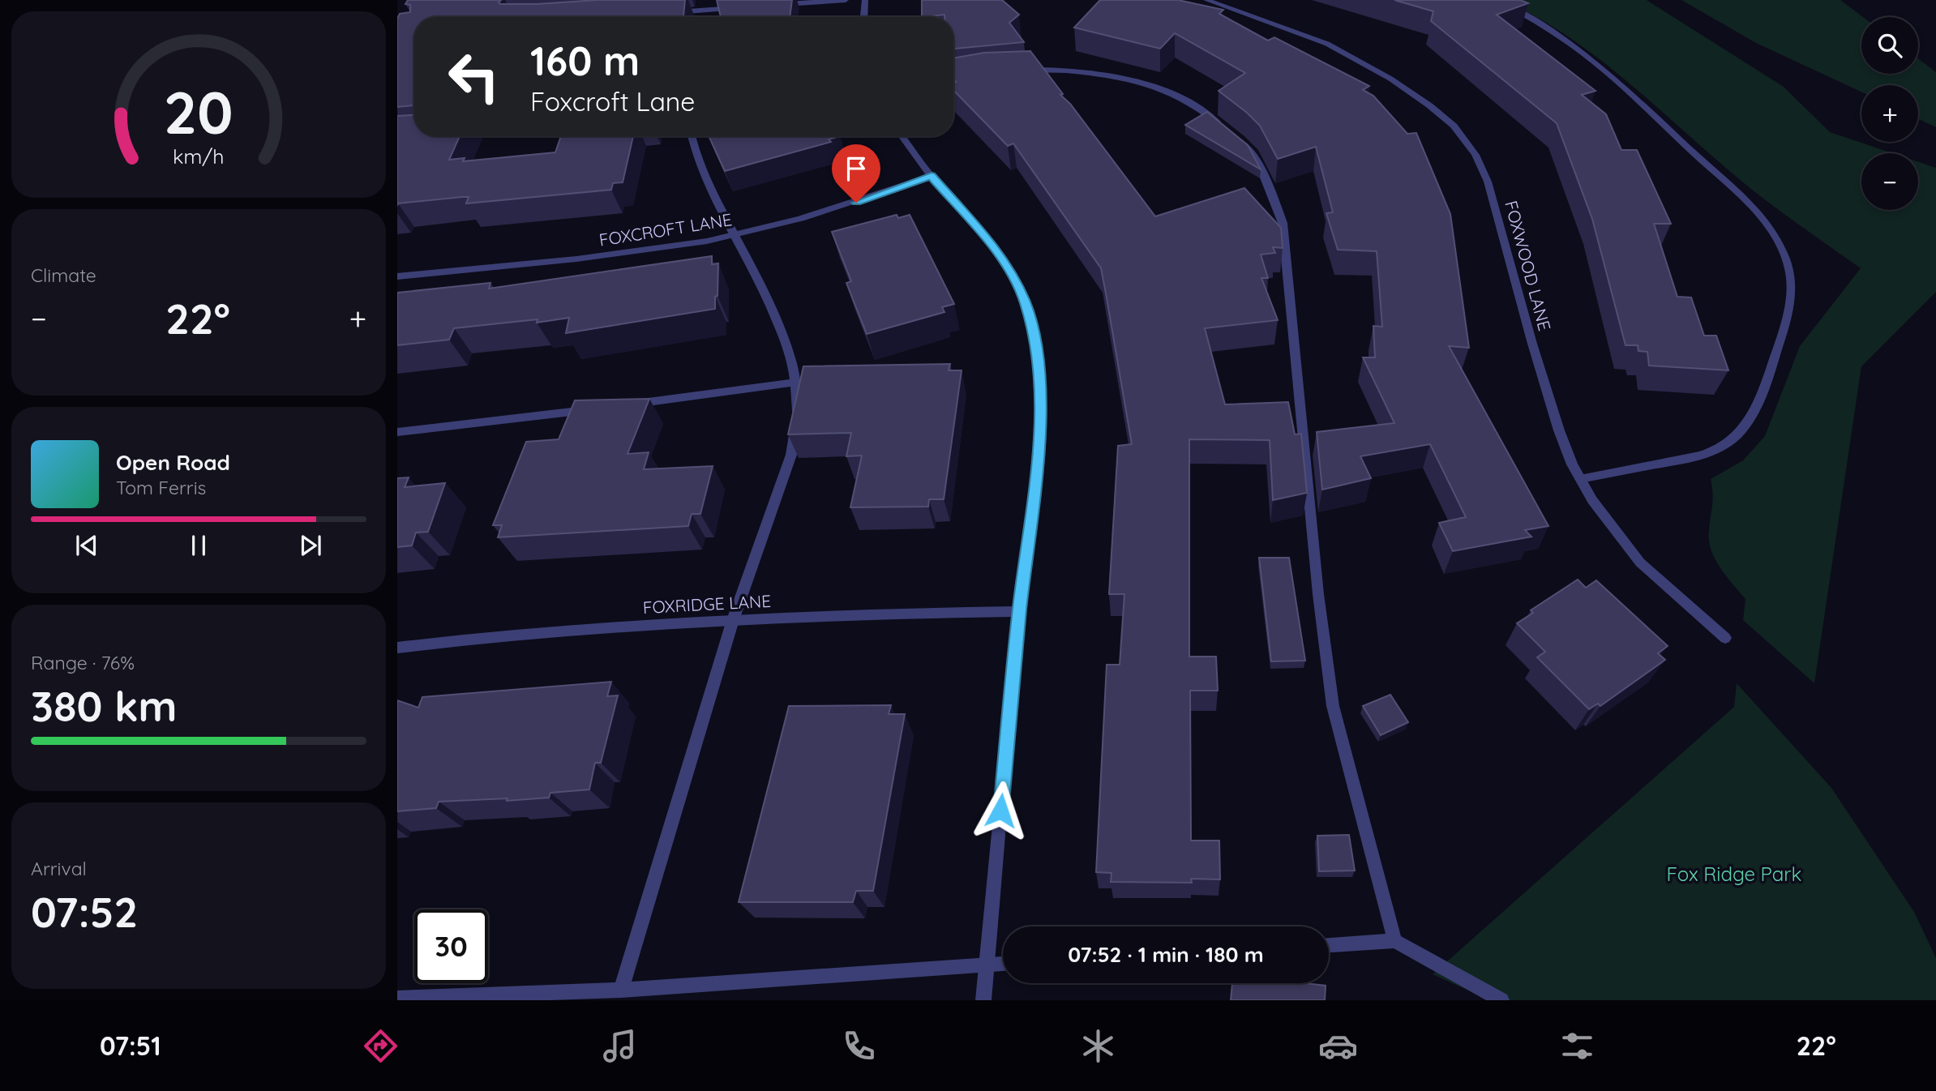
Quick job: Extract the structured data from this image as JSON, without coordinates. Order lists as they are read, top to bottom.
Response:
{
  "streets": {
    "street": ["FOXCROFT LANE", "FOXWOOD LANE", "FOXRIDGE LANE"]
  },
  "parks": ["Fox Ridge Park"],
  "page": {
    "map_buttons": ["+", "−"],
    "turn": ["160 m", "Foxcroft Lane"],
    "tile": [
      "Climate",
      ["Range · 76%", "380 km"],
      ["Arrival", "07:52"]
    ],
    "heat": ["−", "22°", "+"],
    "song": ["Open Road", "Tom Ferris"],
    "limit": "30",
    "trip": "07:52 · 1 min · 180 m",
    "tabs": ["07:51", "22°"],
    "gauge": ["20", "km/h"]
  }
}
